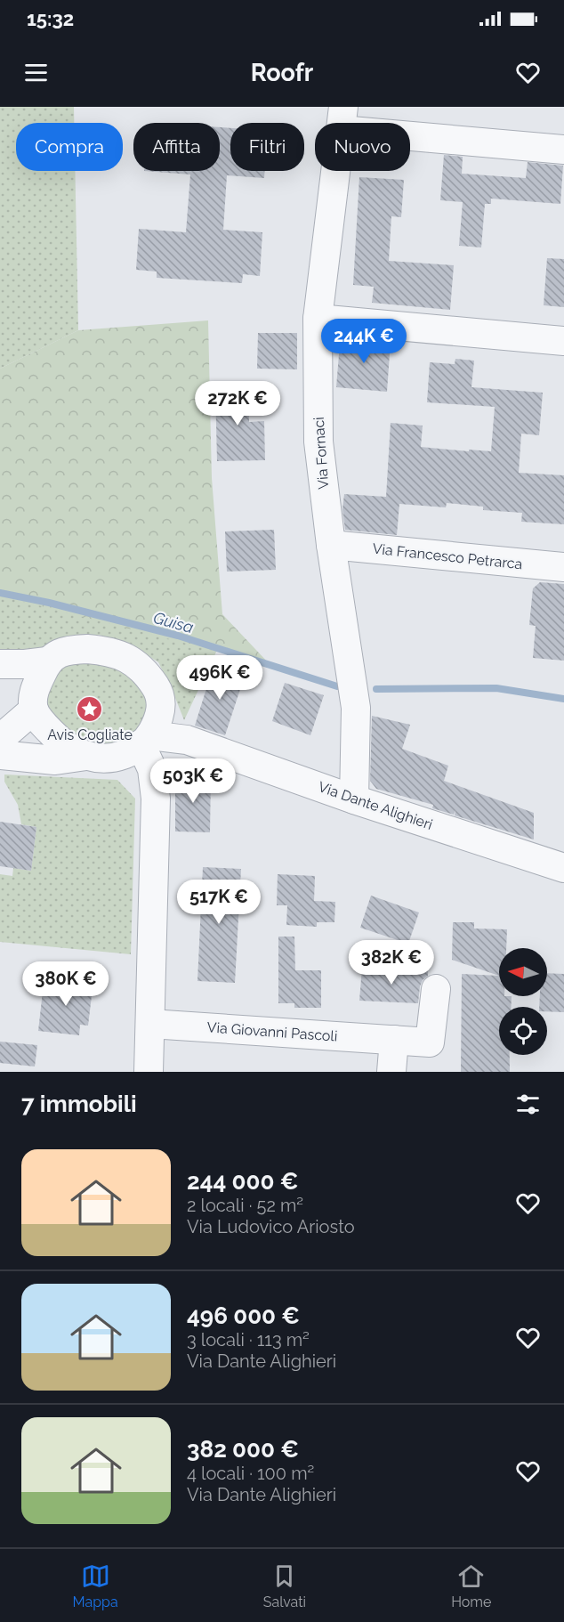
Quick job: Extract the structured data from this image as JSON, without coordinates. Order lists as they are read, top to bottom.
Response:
{
  "streets": {
    "street": [
      "Via Fornaci",
      "Via Francesco Petrarca",
      "Via Dante Alighieri",
      "Via Giovanni Pascoli"
    ]
  },
  "crossings": [
    ["Via Fornaci", "Via Francesco Petrarca"],
    ["Via Fornaci", "Via Dante Alighieri"]
  ],
  "water": ["Guisa"],
  "places": {
    "place": ["Avis Cogliate"]
  },
  "north": "left",
  "page": {
    "status": "15:32",
    "header": "Roofr",
    "chip": [
      "Compra",
      "Affitta",
      "Filtri",
      "Nuovo"
    ],
    "price": [
      "244K €",
      "272K €",
      "496K €",
      "503K €",
      "517K €",
      "382K €",
      "380K €"
    ],
    "heading": "7 immobili",
    "list": [
      {
        "name": "244 000 €",
        "note": "2 locali · 52 m² · Via Ludovico Ariosto"
      },
      {
        "name": "496 000 €",
        "note": "3 locali · 113 m² · Via Dante Alighieri"
      },
      {
        "name": "382 000 €",
        "note": "4 locali · 100 m² · Via Dante Alighieri"
      }
    ],
    "tabs": ["Mappa", "Salvati", "Home"]
  }
}
